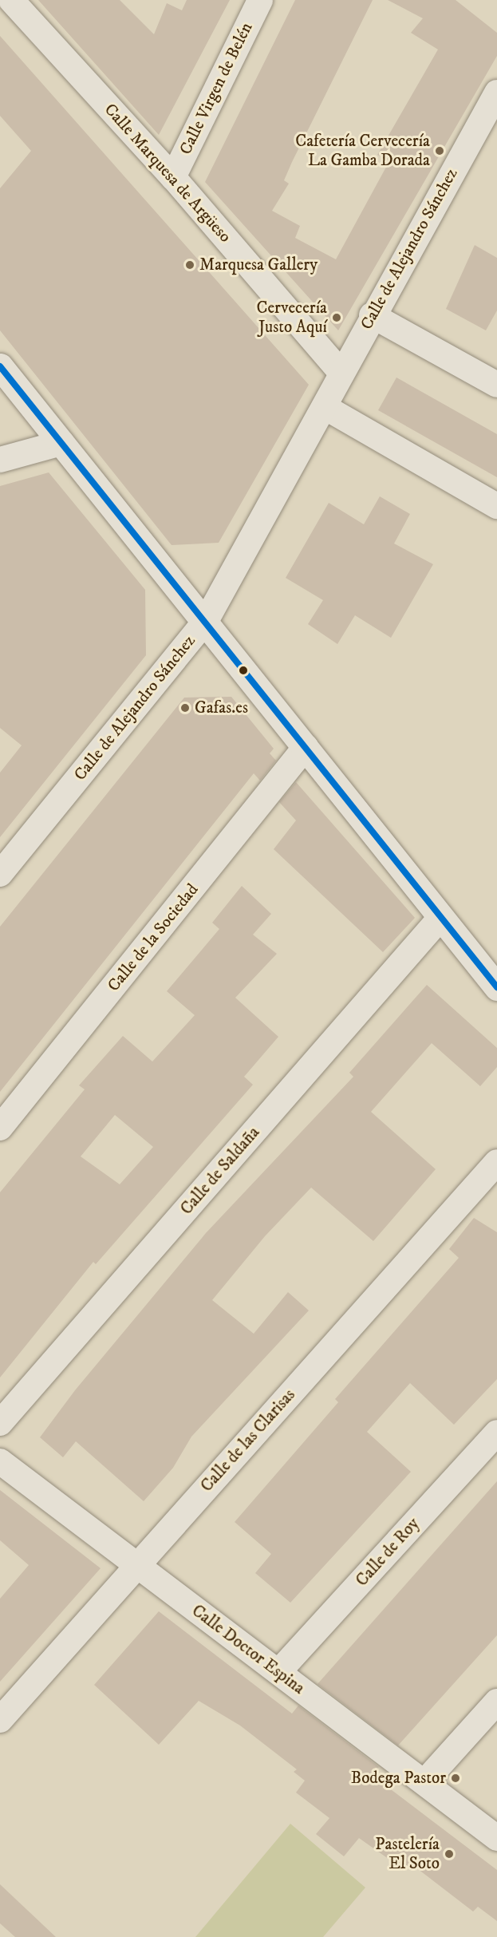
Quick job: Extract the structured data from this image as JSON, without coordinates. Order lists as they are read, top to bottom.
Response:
{
  "streets": {
    "street": [
      "Calle Virgen de Belén",
      "Calle Marquesa de Argüeso",
      "Calle de Alejandro Sánchez",
      "Calle de la Sociedad",
      "Calle de Saldaña",
      "Calle de las Clarisas",
      "Calle de Roy",
      "Calle Doctor Espina"
    ]
  },
  "crossings": [
    ["Calle Virgen de Belén", "Calle Marquesa de Argüeso"],
    ["Calle Marquesa de Argüeso", "Calle de Alejandro Sánchez"],
    ["Calle de las Clarisas", "Calle Doctor Espina"],
    ["Calle de Roy", "Calle Doctor Espina"]
  ],
  "places": [
    "Cafetería Cervecería La Gamba Dorada",
    "Marquesa Gallery",
    "Cervecería Justo Aquí",
    "Gafas.es",
    "Bodega Pastor",
    "Pastelería El Soto"
  ]
}
